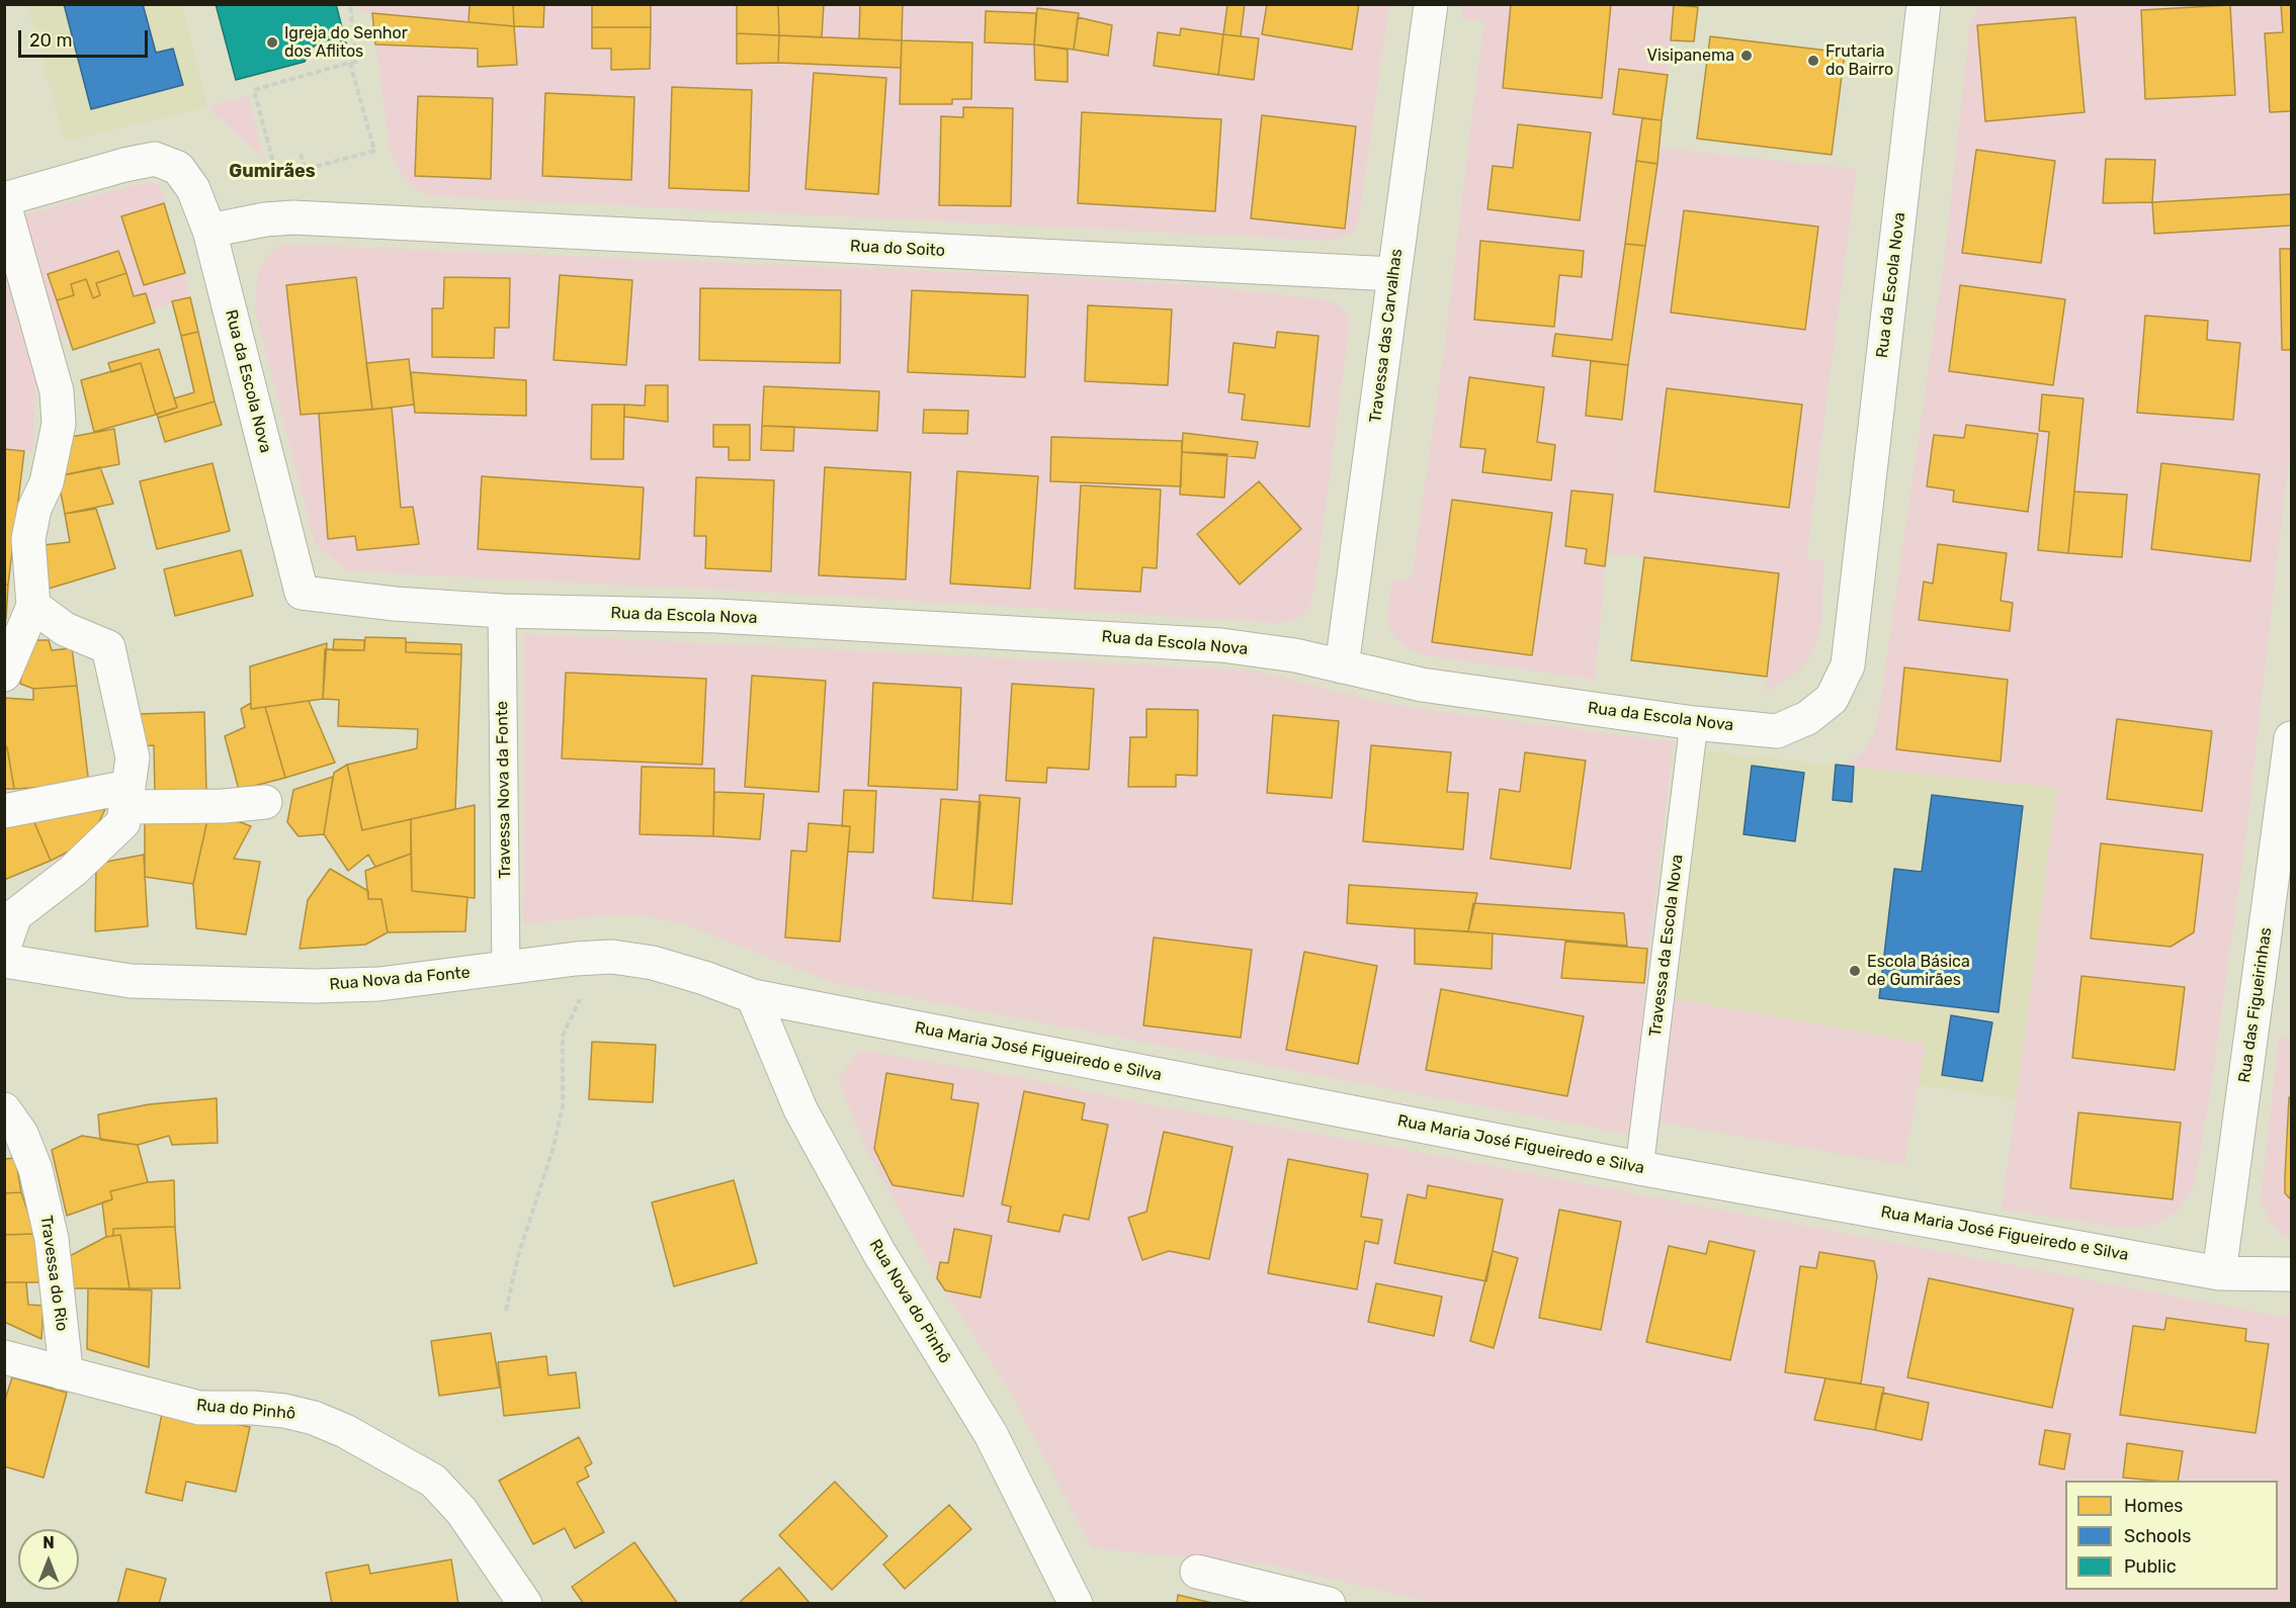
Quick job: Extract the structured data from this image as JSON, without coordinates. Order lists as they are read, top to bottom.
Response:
{
  "streets": {
    "street": [
      "Rua do Soito",
      "Rua da Escola Nova",
      "Travessa das Carvalhas",
      "Travessa Nova da Fonte",
      "Travessa da Escola Nova",
      "Rua Nova da Fonte",
      "Rua das Figueirinhas",
      "Rua Maria José Figueiredo e Silva",
      "Travessa do Rio",
      "Rua Nova do Pinhô",
      "Rua do Pinhô"
    ]
  },
  "crossings": [
    ["Rua do Soito", "Rua da Escola Nova"],
    ["Rua do Soito", "Travessa das Carvalhas"],
    ["Rua da Escola Nova", "Travessa das Carvalhas"],
    ["Rua da Escola Nova", "Travessa Nova da Fonte"],
    ["Rua da Escola Nova", "Travessa da Escola Nova"],
    ["Travessa Nova da Fonte", "Rua Nova da Fonte"],
    ["Travessa da Escola Nova", "Rua Maria José Figueiredo e Silva"],
    ["Rua Nova da Fonte", "Rua Maria José Figueiredo e Silva"],
    ["Rua Nova da Fonte", "Rua Nova do Pinhô"],
    ["Rua das Figueirinhas", "Rua Maria José Figueiredo e Silva"],
    ["Rua Maria José Figueiredo e Silva", "Rua Nova do Pinhô"],
    ["Travessa do Rio", "Rua do Pinhô"]
  ],
  "districts": ["Gumirães"],
  "places": [
    "Igreja do Senhor dos Aflitos",
    "Visipanema",
    "Frutaria do Bairro",
    "Escola Básica de Gumirães"
  ],
  "legend": ["Homes", "Schools", "Public"],
  "scale_bar": "20 m",
  "north": "top"
}
